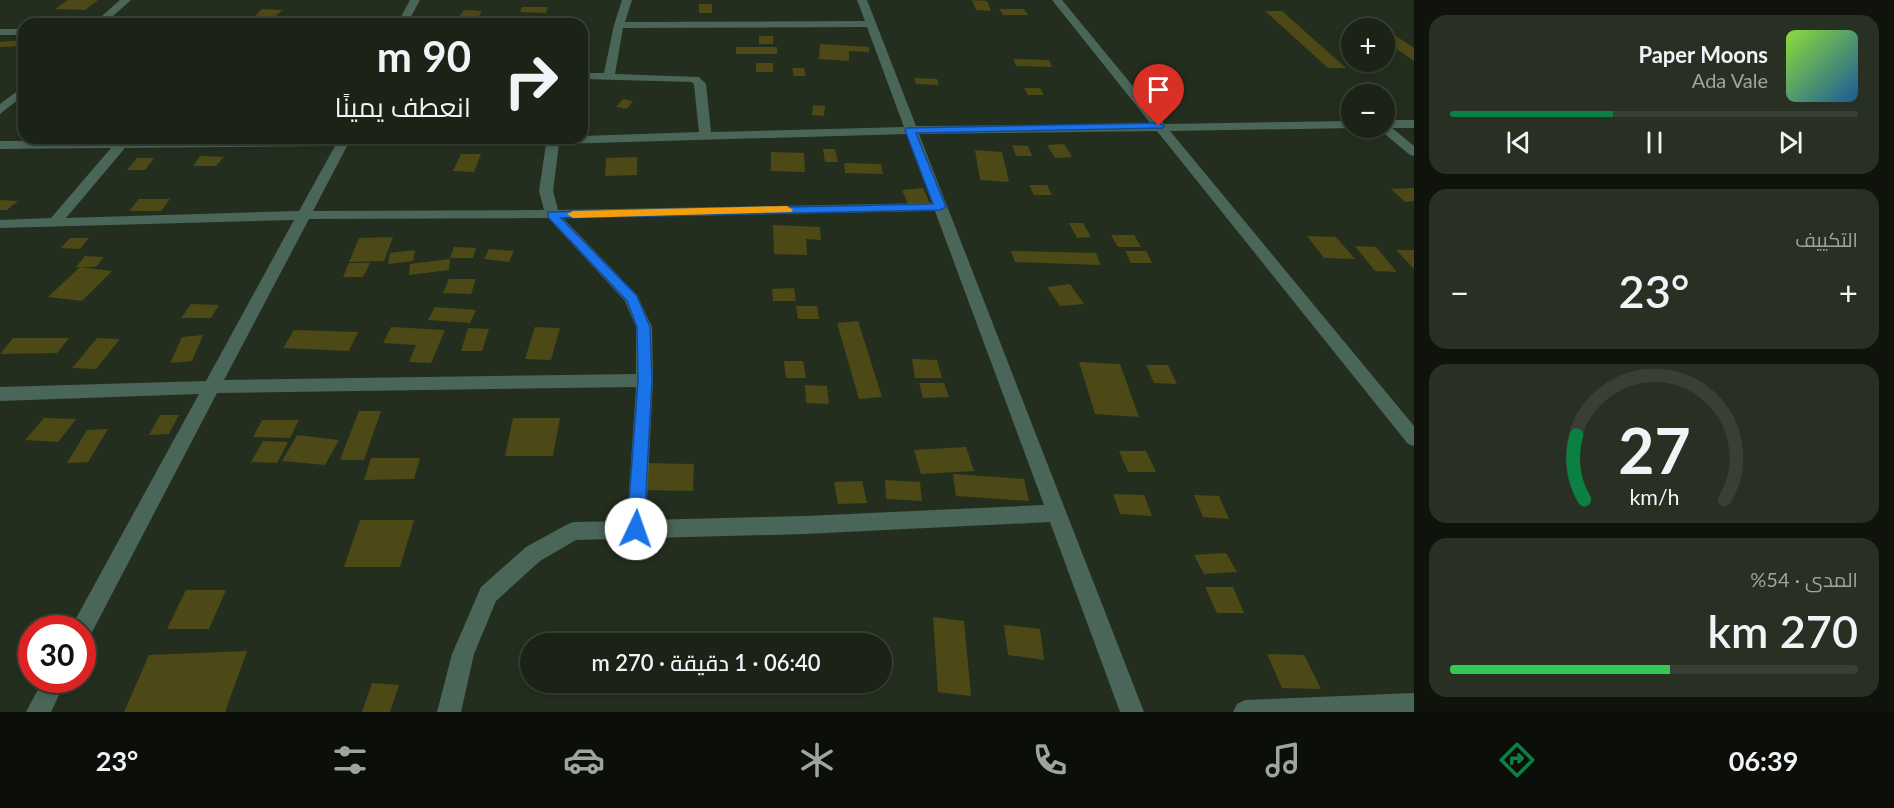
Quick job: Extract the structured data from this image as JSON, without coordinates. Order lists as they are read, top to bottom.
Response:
{
  "page": {
    "map_buttons": ["+", "−"],
    "turn": ["90 m", "انعطف يمينًا"],
    "song": ["Paper Moons", "Ada Vale"],
    "tile": [
      "التكييف",
      ["المدى · 54%", "270 km"]
    ],
    "heat": ["−", "23°", "+"],
    "limit": "30",
    "trip": "06:40 · 1 دقيقة · 270 m",
    "tabs": ["06:39", "23°"],
    "gauge": ["27", "km/h"]
  }
}
